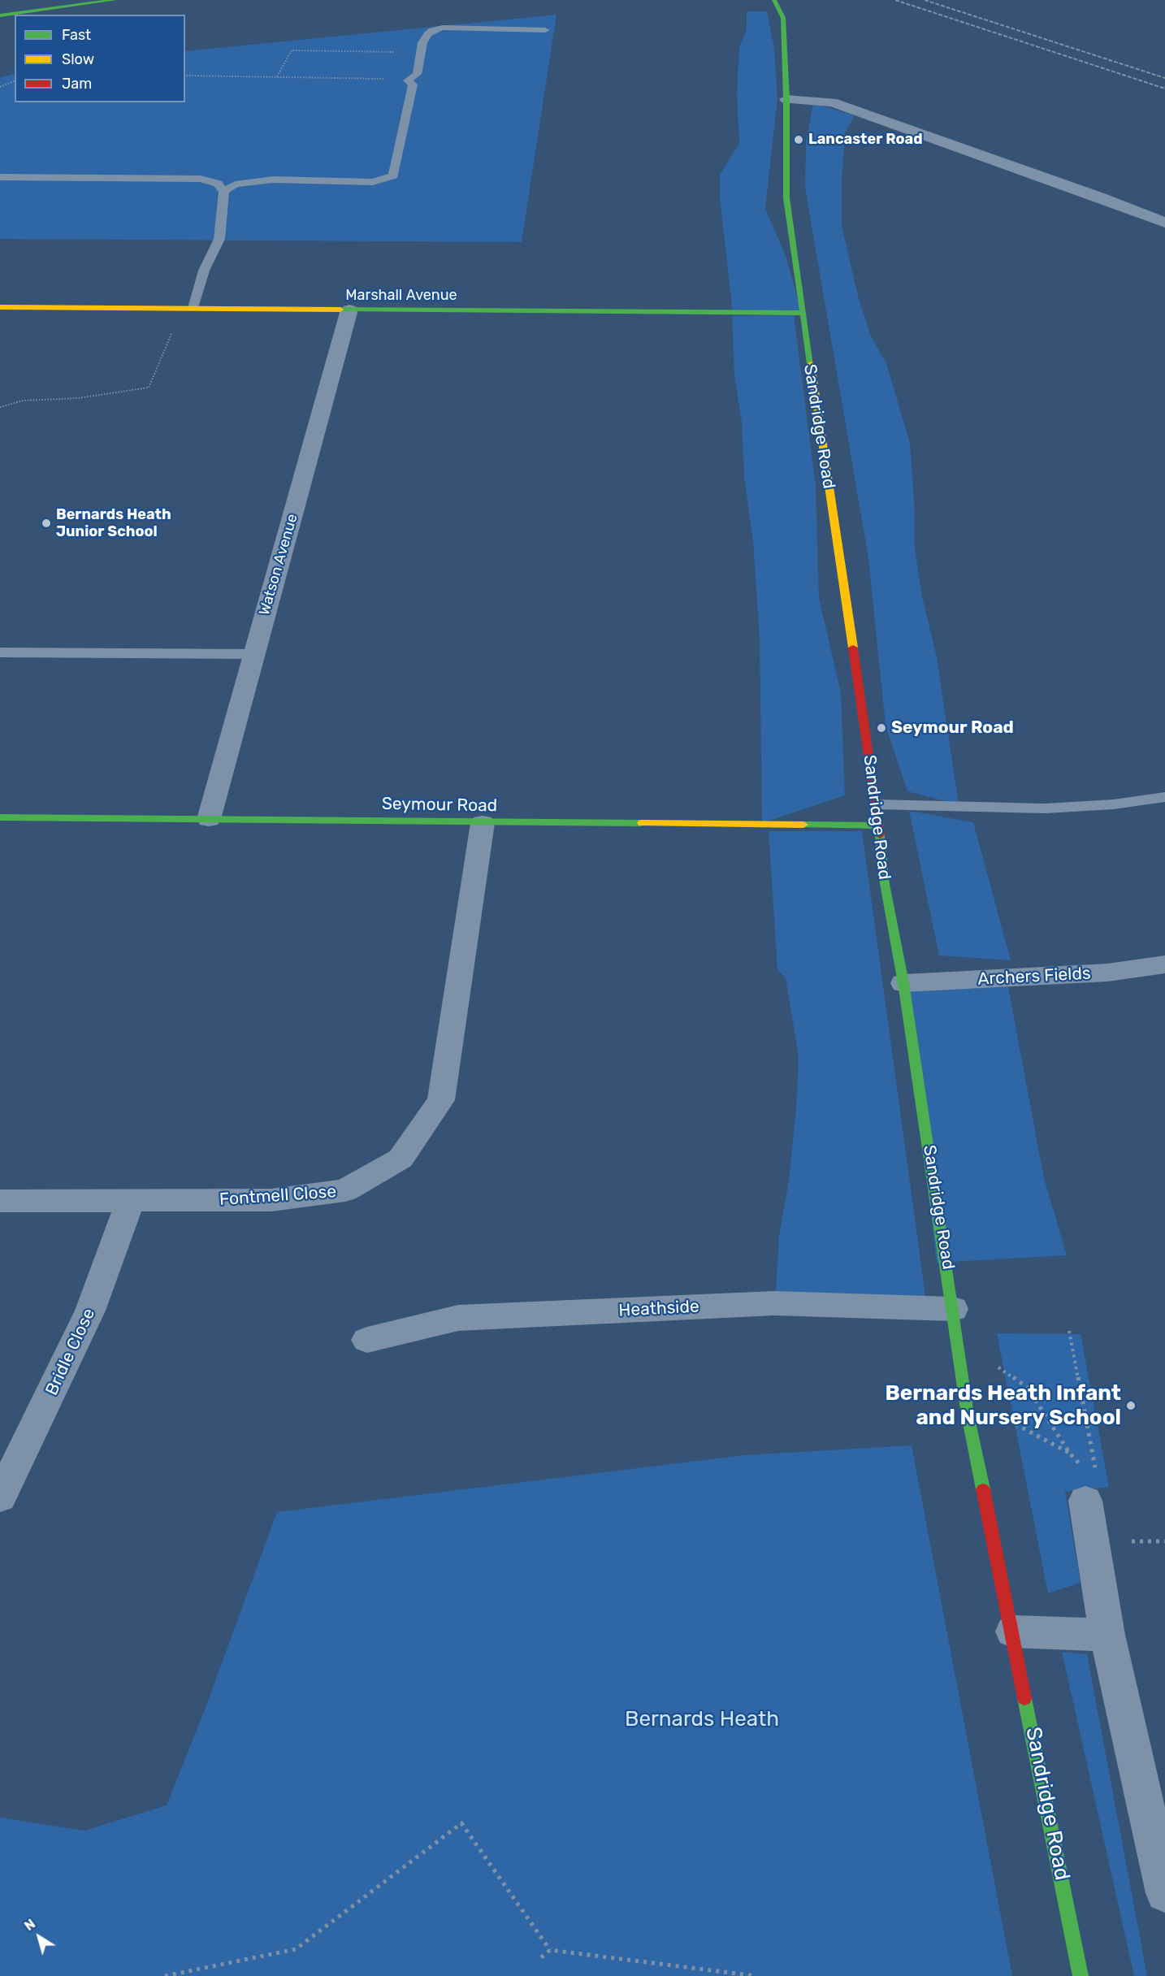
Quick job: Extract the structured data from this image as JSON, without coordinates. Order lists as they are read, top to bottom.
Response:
{
  "streets": {
    "main road": ["Marshall Avenue", "Sandridge Road", "Seymour Road"],
    "street": [
      "Watson Avenue",
      "Archers Fields",
      "Fontmell Close",
      "Heathside",
      "Bridle Close"
    ]
  },
  "crossings": [
    ["Marshall Avenue", "Sandridge Road"],
    ["Marshall Avenue", "Watson Avenue"],
    ["Sandridge Road", "Seymour Road"],
    ["Sandridge Road", "Archers Fields"],
    ["Sandridge Road", "Heathside"],
    ["Watson Avenue", "Seymour Road"],
    ["Seymour Road", "Fontmell Close"],
    ["Fontmell Close", "Bridle Close"]
  ],
  "parks": ["Bernards Heath"],
  "places": [
    "Lancaster Road",
    "Bernards Heath Junior School",
    "Seymour Road",
    "Bernards Heath Infant and Nursery School"
  ],
  "legend": ["Fast", "Slow", "Jam"],
  "north": "top left"
}
